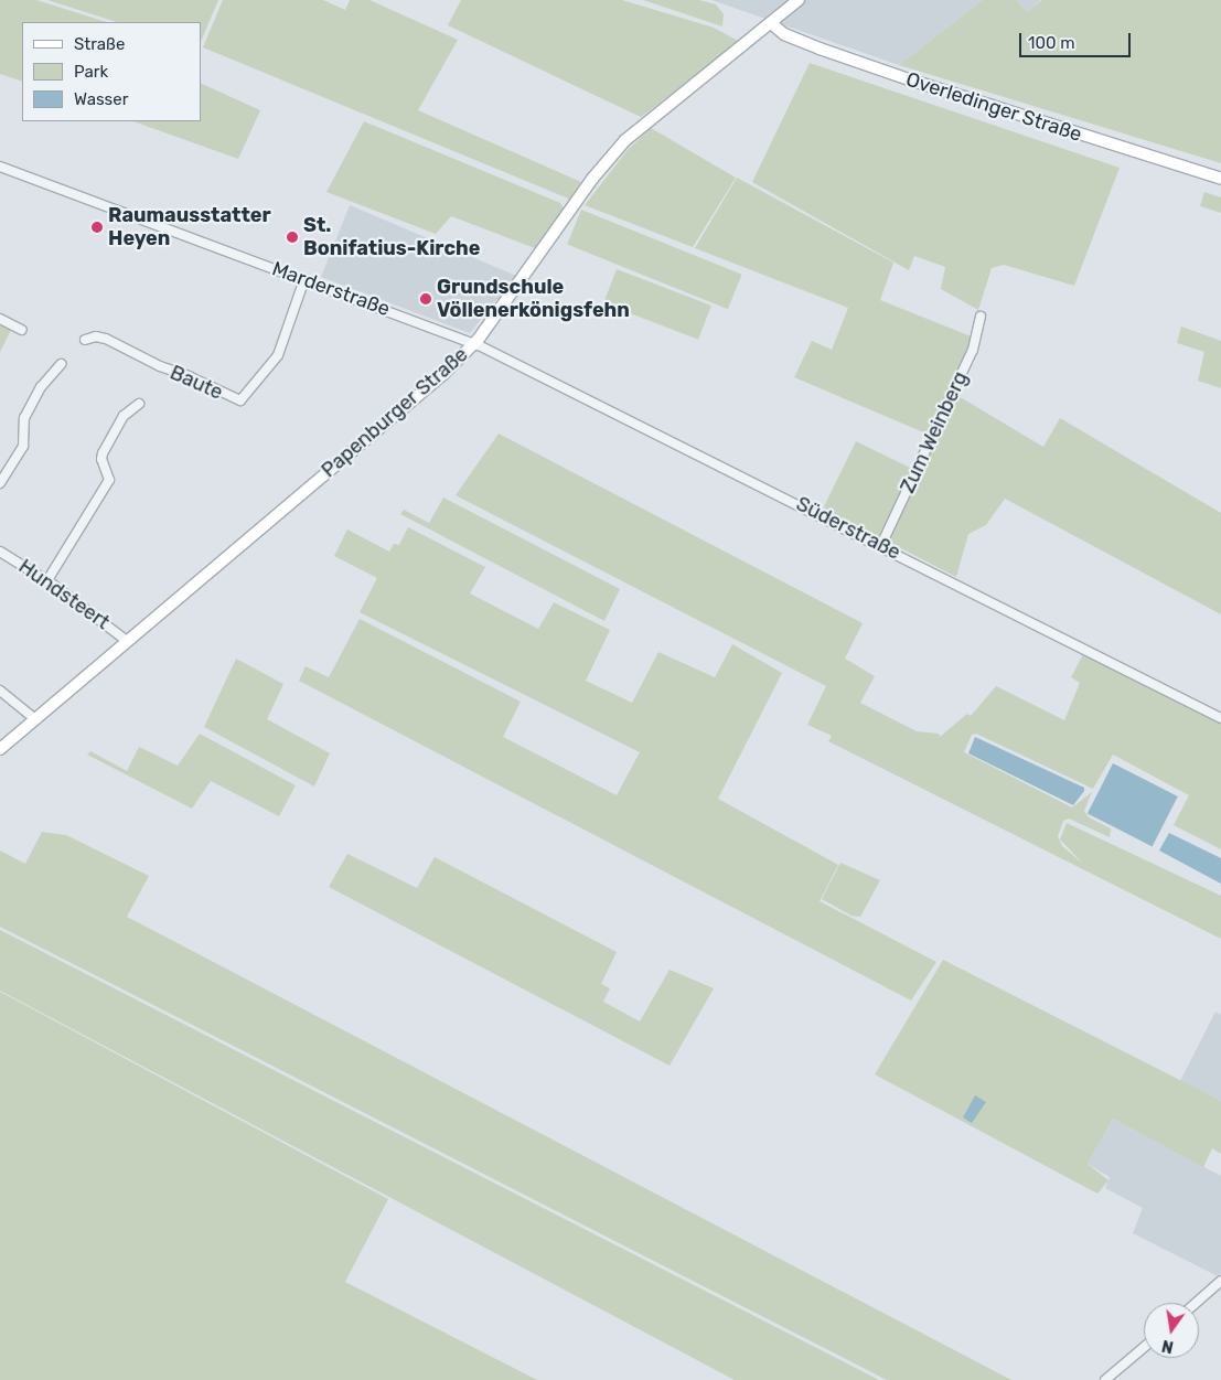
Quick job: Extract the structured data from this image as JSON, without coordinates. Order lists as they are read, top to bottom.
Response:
{
  "streets": {
    "street": [
      "Overledinger Straße",
      "Marderstraße",
      "Baute",
      "Papenburger Straße",
      "Zum Weinberg",
      "Süderstraße",
      "Hundsteert"
    ]
  },
  "crossings": [
    ["Overledinger Straße", "Papenburger Straße"],
    ["Marderstraße", "Baute"],
    ["Marderstraße", "Papenburger Straße"],
    ["Marderstraße", "Süderstraße"],
    ["Papenburger Straße", "Süderstraße"],
    ["Papenburger Straße", "Hundsteert"],
    ["Zum Weinberg", "Süderstraße"]
  ],
  "places": ["Raumausstatter Heyen", "St. Bonifatius-Kirche", "Grundschule Völlenerkönigsfehn"],
  "legend": ["Straße", "Park", "Wasser"],
  "scale_bar": "100 m",
  "north": "bottom"
}
